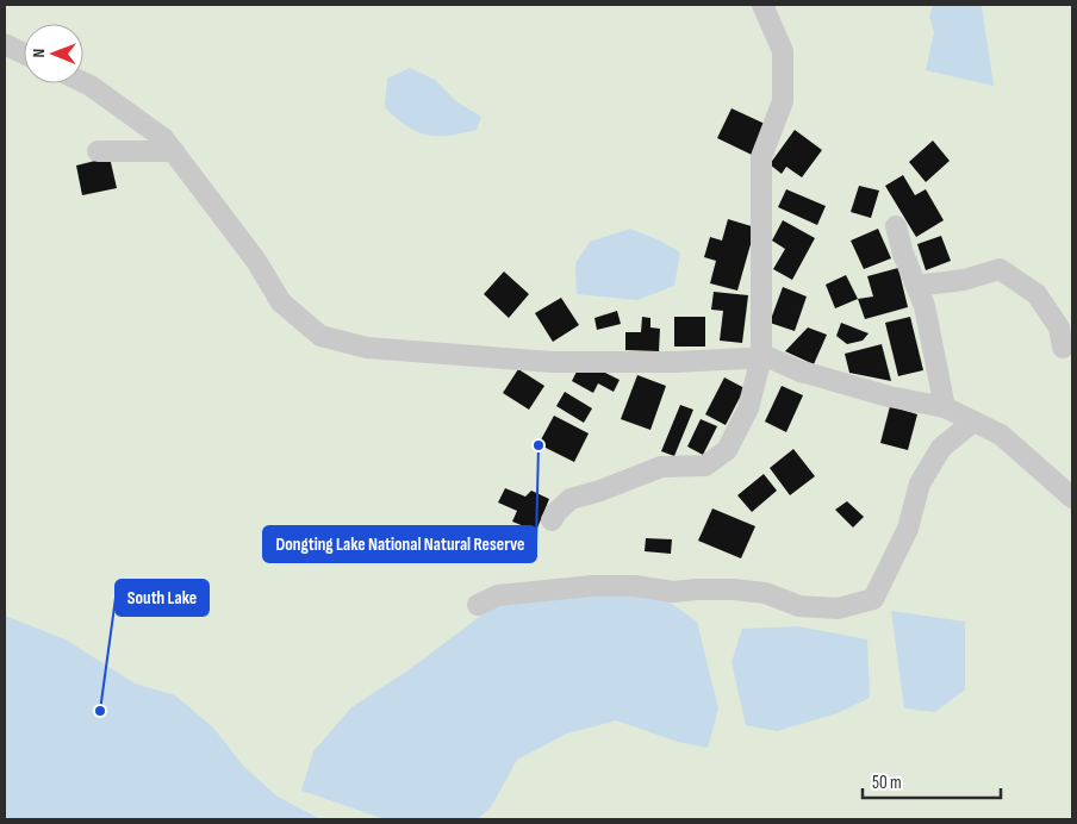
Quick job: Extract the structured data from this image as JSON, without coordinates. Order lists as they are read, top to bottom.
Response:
{
  "places": ["Dongting Lake National Natural Reserve", "South Lake"],
  "scale_bar": "50 m",
  "north": "left"
}
